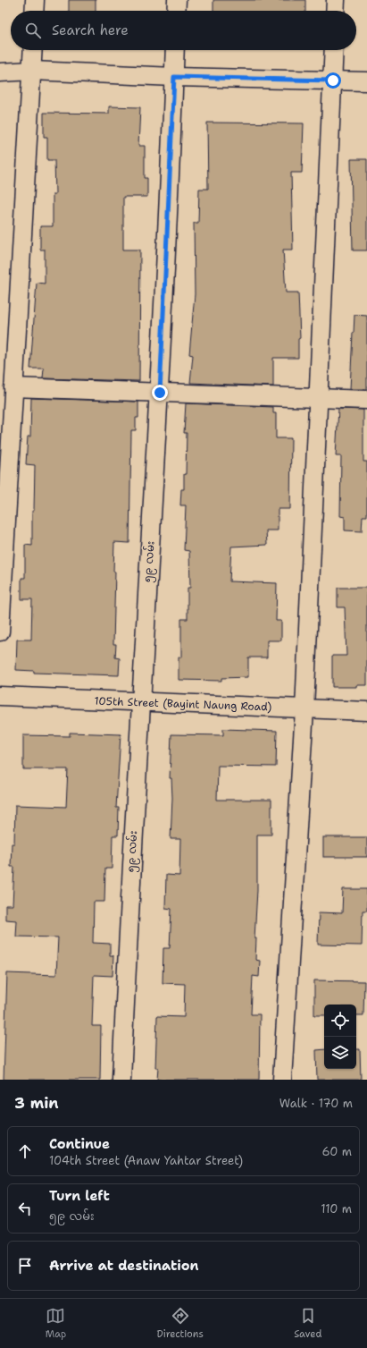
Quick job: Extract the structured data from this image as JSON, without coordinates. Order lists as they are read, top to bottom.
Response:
{
  "streets": {
    "street": ["၅၉ လမ်း", "105th Street (Bayint Naung Road)"]
  },
  "crossings": [
    ["၅၉ လမ်း", "105th Street (Bayint Naung Road)"]
  ],
  "page": {
    "search": "Search here",
    "heading": ["3 min", "Walk · 170 m"],
    "list": [
      ["Continue", "104th Street (Anaw Yahtar Street)", "60 m"],
      ["Turn left", "၅၉ လမ်း", "110 m"],
      "Arrive at destination"
    ],
    "nav": ["Map", "Directions", "Saved"]
  }
}
